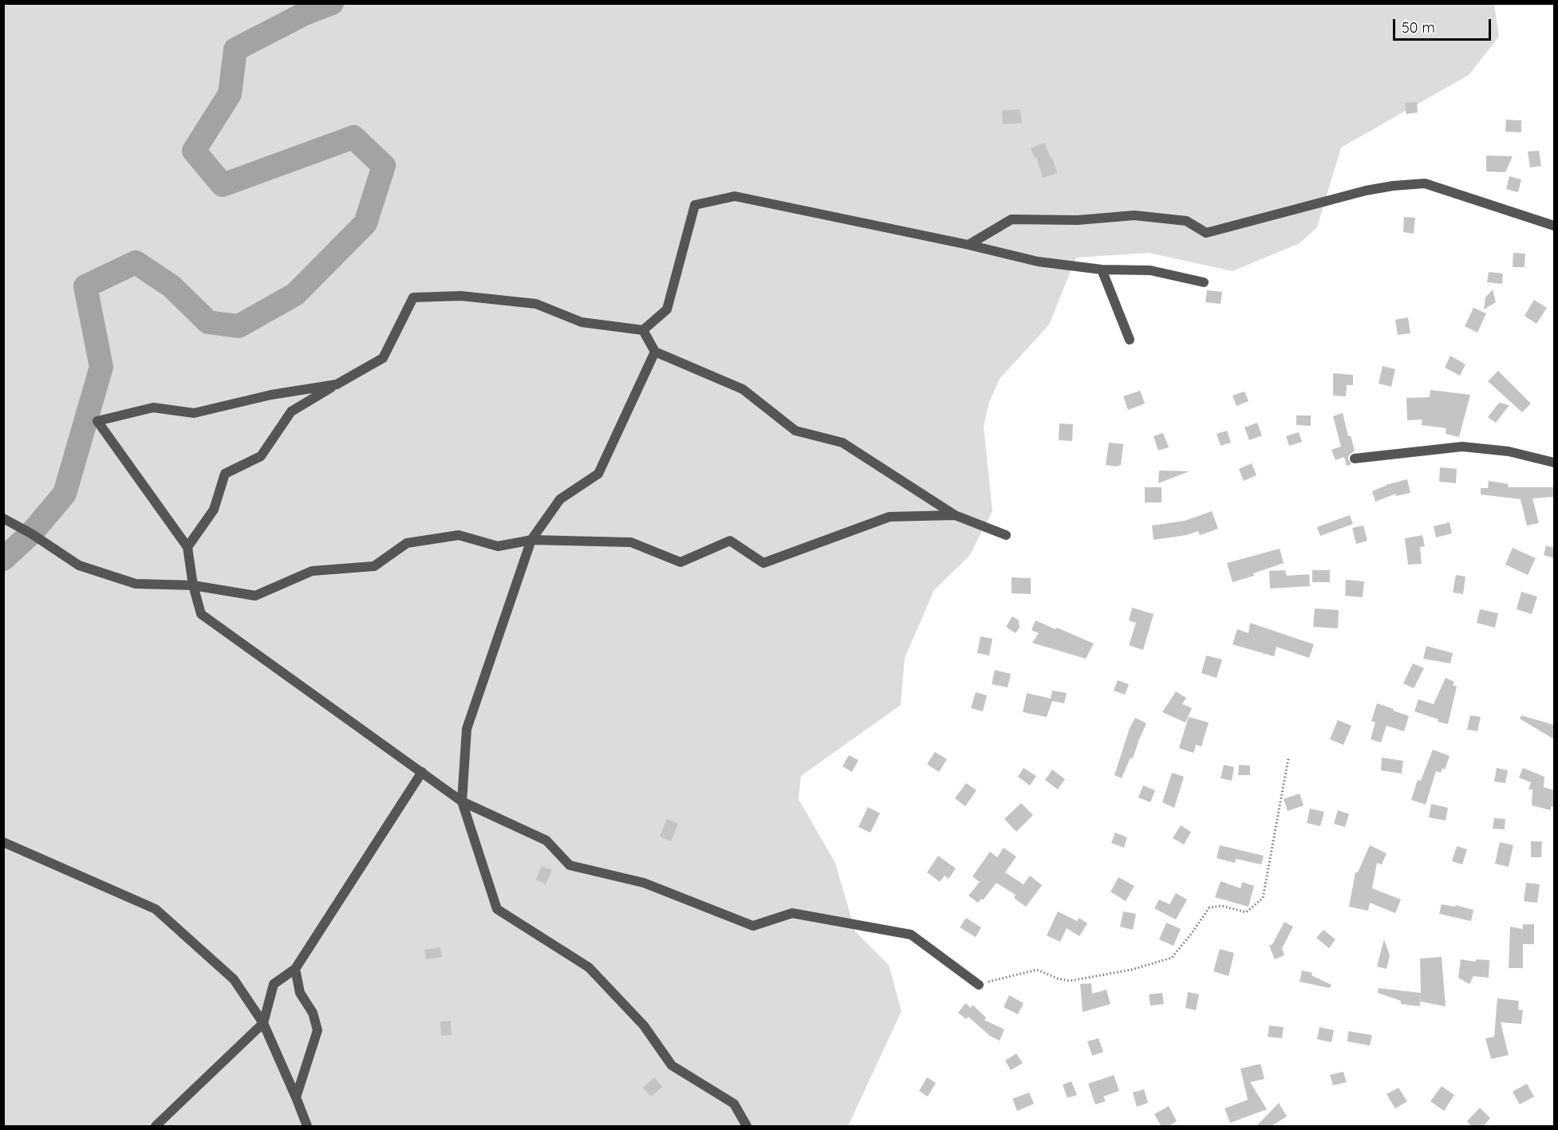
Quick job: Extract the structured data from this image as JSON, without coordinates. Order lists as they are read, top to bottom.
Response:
{
  "scale_bar": "50 m"
}
